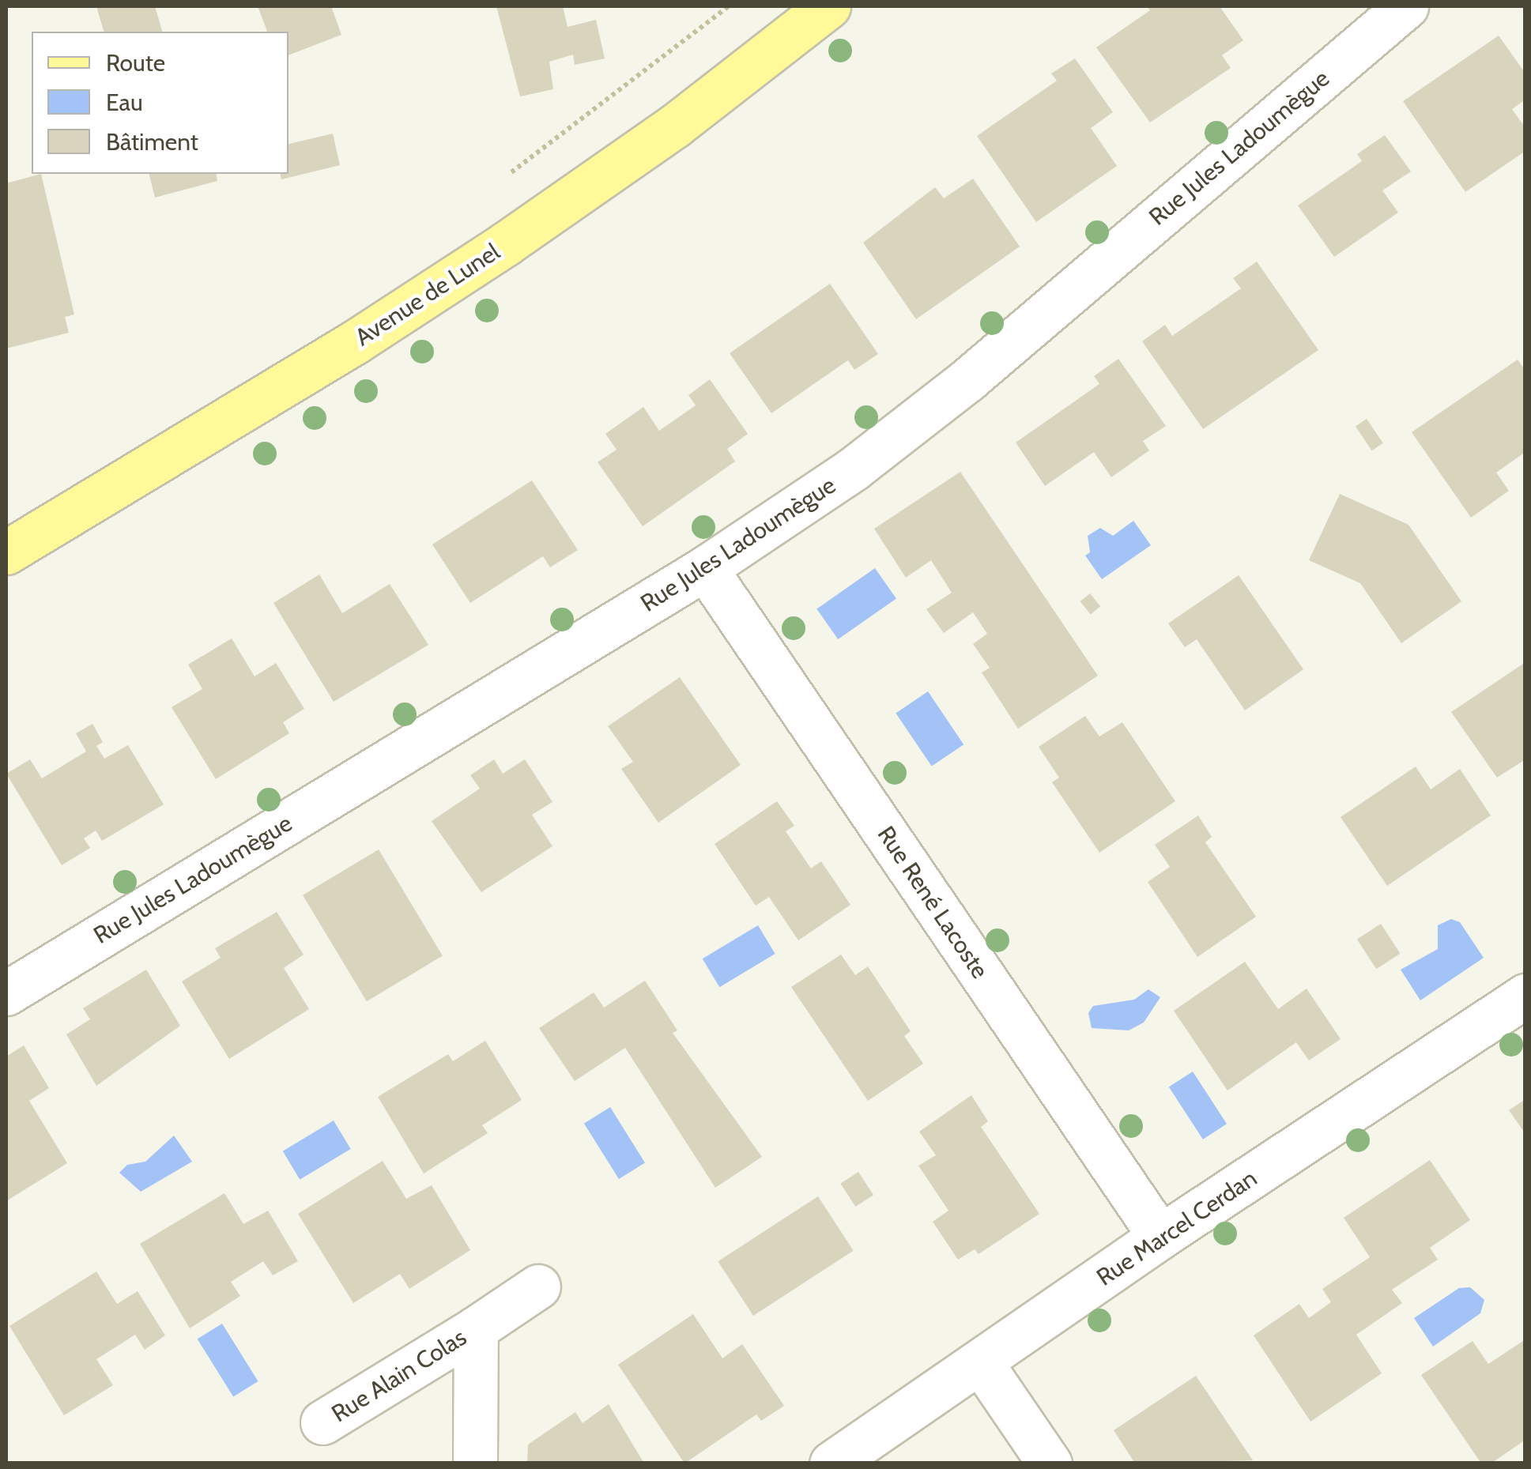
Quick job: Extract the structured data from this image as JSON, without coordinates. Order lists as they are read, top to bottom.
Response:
{
  "streets": {
    "main road": ["Avenue de Lunel"],
    "street": [
      "Rue Jules Ladoumègue",
      "Rue René Lacoste",
      "Rue Marcel Cerdan",
      "Rue Alain Colas"
    ]
  },
  "crossings": [
    ["Rue Jules Ladoumègue", "Rue René Lacoste"],
    ["Rue René Lacoste", "Rue Marcel Cerdan"]
  ],
  "legend": ["Route", "Eau", "Bâtiment"]
}
